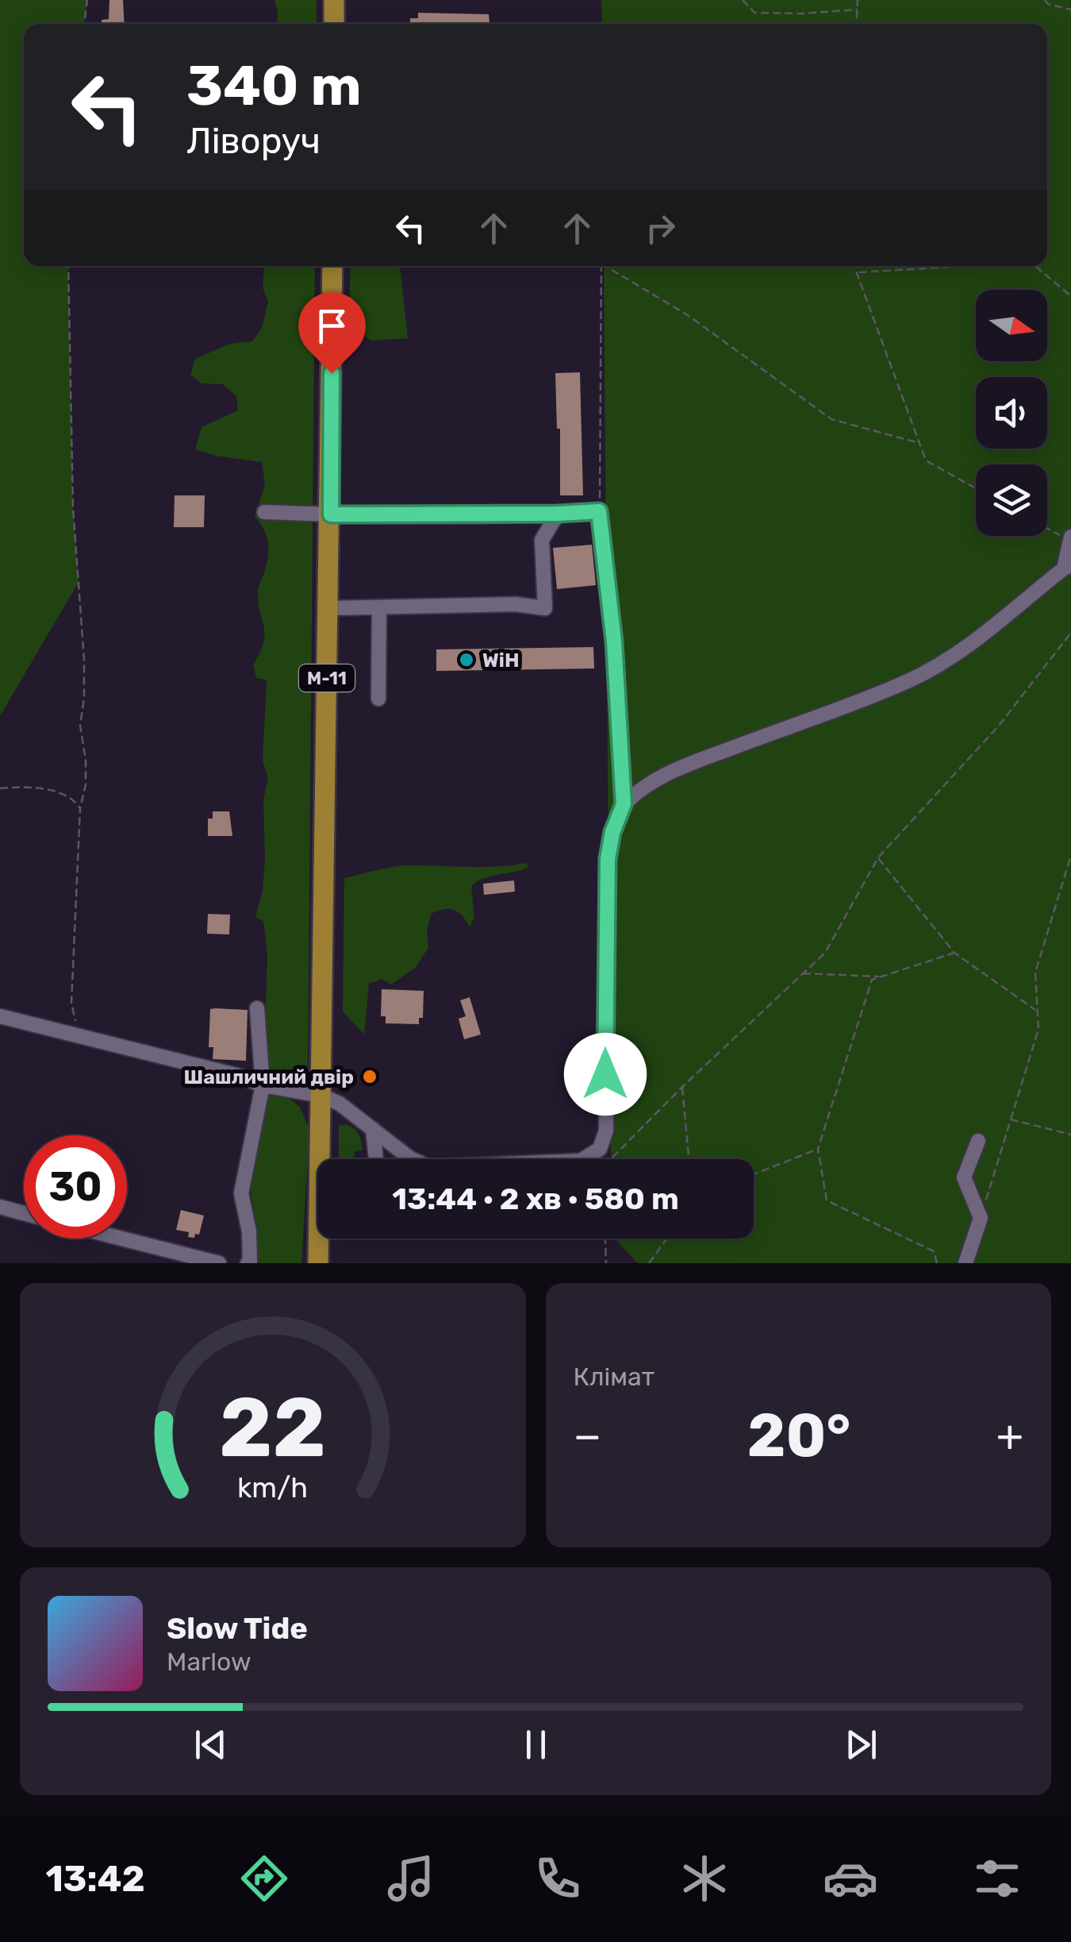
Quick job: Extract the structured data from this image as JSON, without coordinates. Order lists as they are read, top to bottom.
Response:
{
  "streets": {
    "highway": ["М-11"]
  },
  "places": ["WiH", "Шашличний двір"],
  "north": "right",
  "page": {
    "turn": ["340 m", "Ліворуч"],
    "limit": "30",
    "trip": "13:44 · 2 хв · 580 m",
    "tile": "Клімат",
    "heat": ["−", "20°", "+"],
    "song": ["Slow Tide", "Marlow"],
    "tabs": "13:42",
    "gauge": ["22", "km/h"]
  }
}
